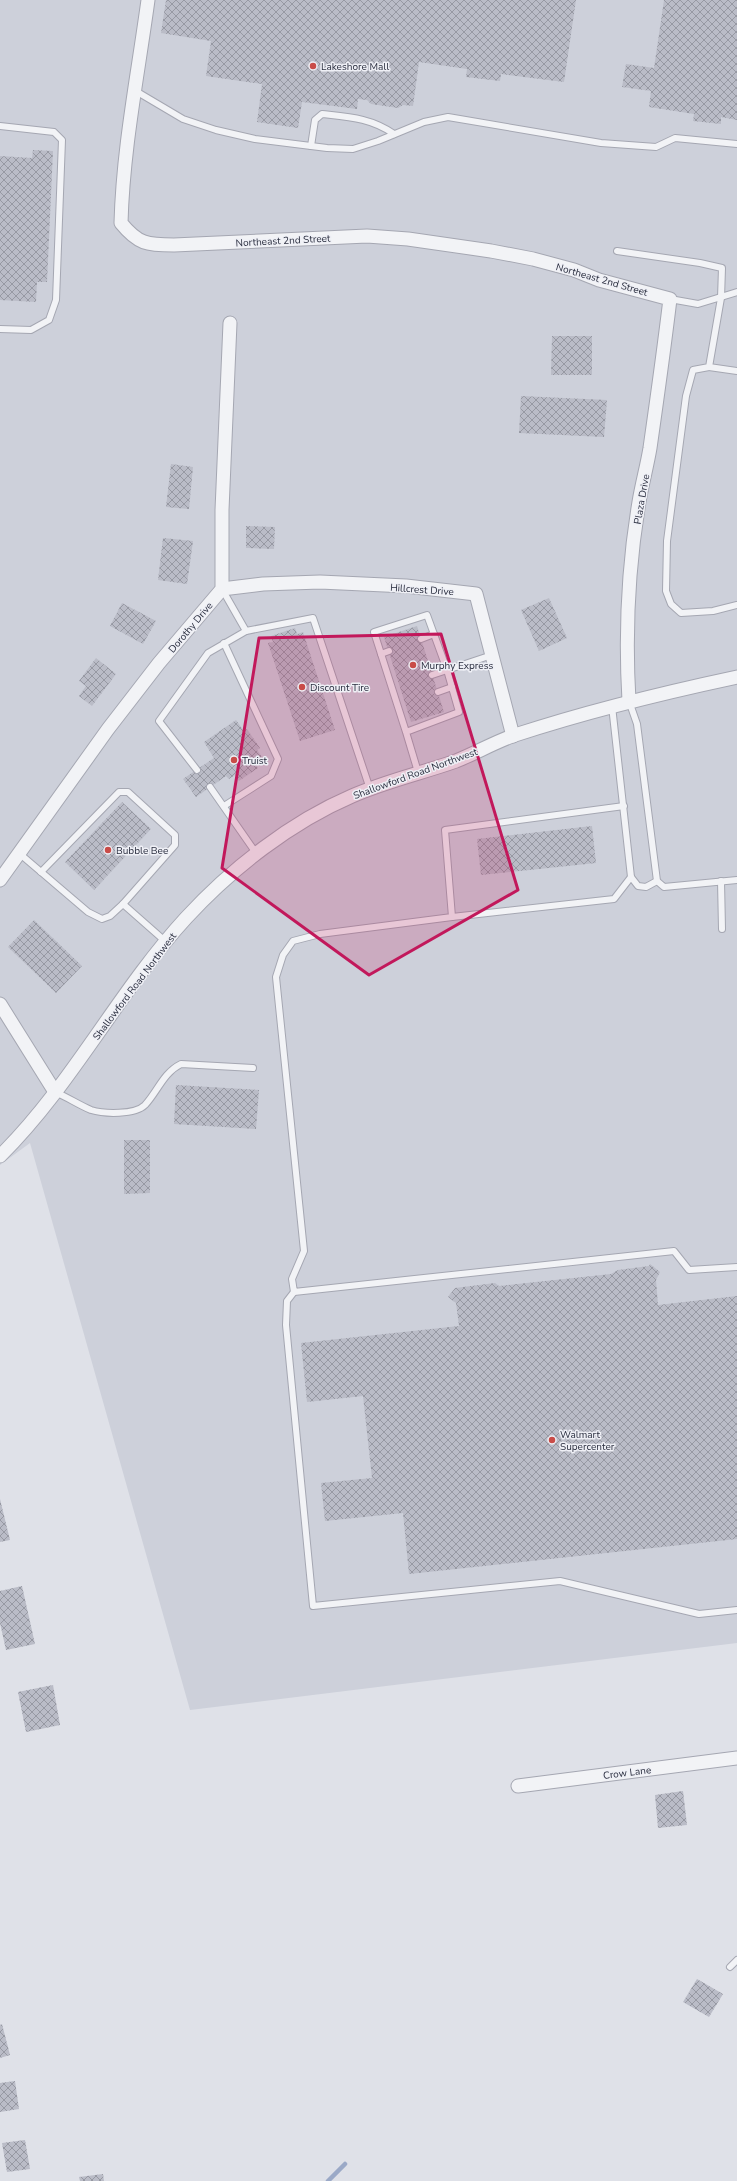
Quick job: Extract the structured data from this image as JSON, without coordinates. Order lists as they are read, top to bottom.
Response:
{
  "streets": {
    "street": [
      "Northeast 2nd Street",
      "Plaza Drive",
      "Hillcrest Drive",
      "Dorothy Drive",
      "Shallowford Road Northwest",
      "Crow Lane"
    ]
  },
  "crossings": [
    ["Northeast 2nd Street", "Plaza Drive"],
    ["Plaza Drive", "Shallowford Road Northwest"],
    ["Hillcrest Drive", "Dorothy Drive"],
    ["Hillcrest Drive", "Shallowford Road Northwest"]
  ],
  "places": [
    "Lakeshore Mall",
    "Murphy Express",
    "Discount Tire",
    "Truist",
    "Bubble Bee",
    "Walmart Supercenter"
  ]
}
